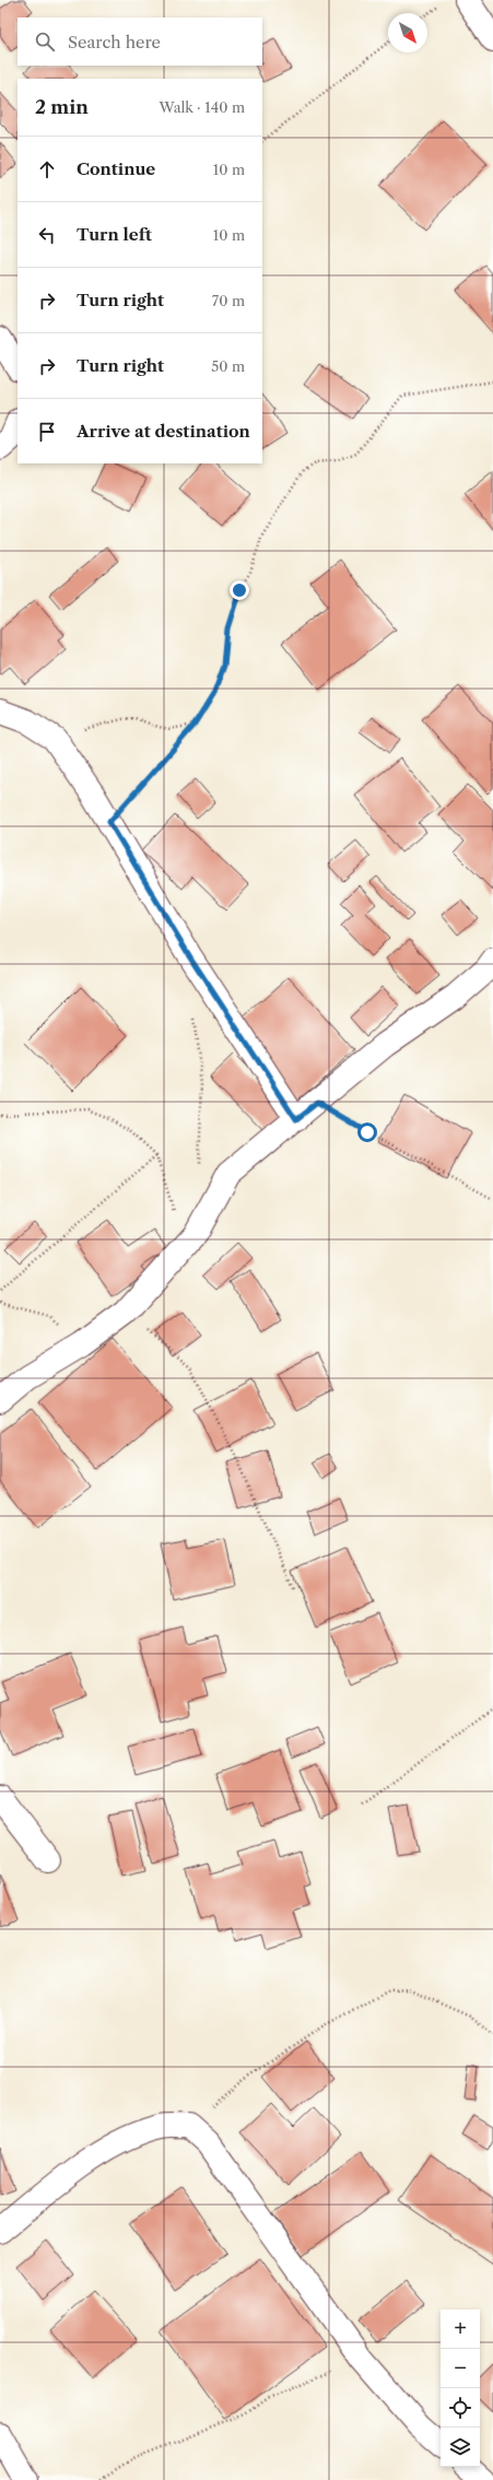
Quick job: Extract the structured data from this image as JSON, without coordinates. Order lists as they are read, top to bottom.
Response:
{
  "north": "bottom right",
  "page": {
    "search": "Search here",
    "heading": ["2 min", "Walk · 140 m"],
    "list": [
      ["Continue", "10 m"],
      ["Turn left", "10 m"],
      ["Turn right", "70 m"],
      ["Turn right", "50 m"],
      "Arrive at destination"
    ],
    "map_buttons": ["+", "−"]
  }
}
